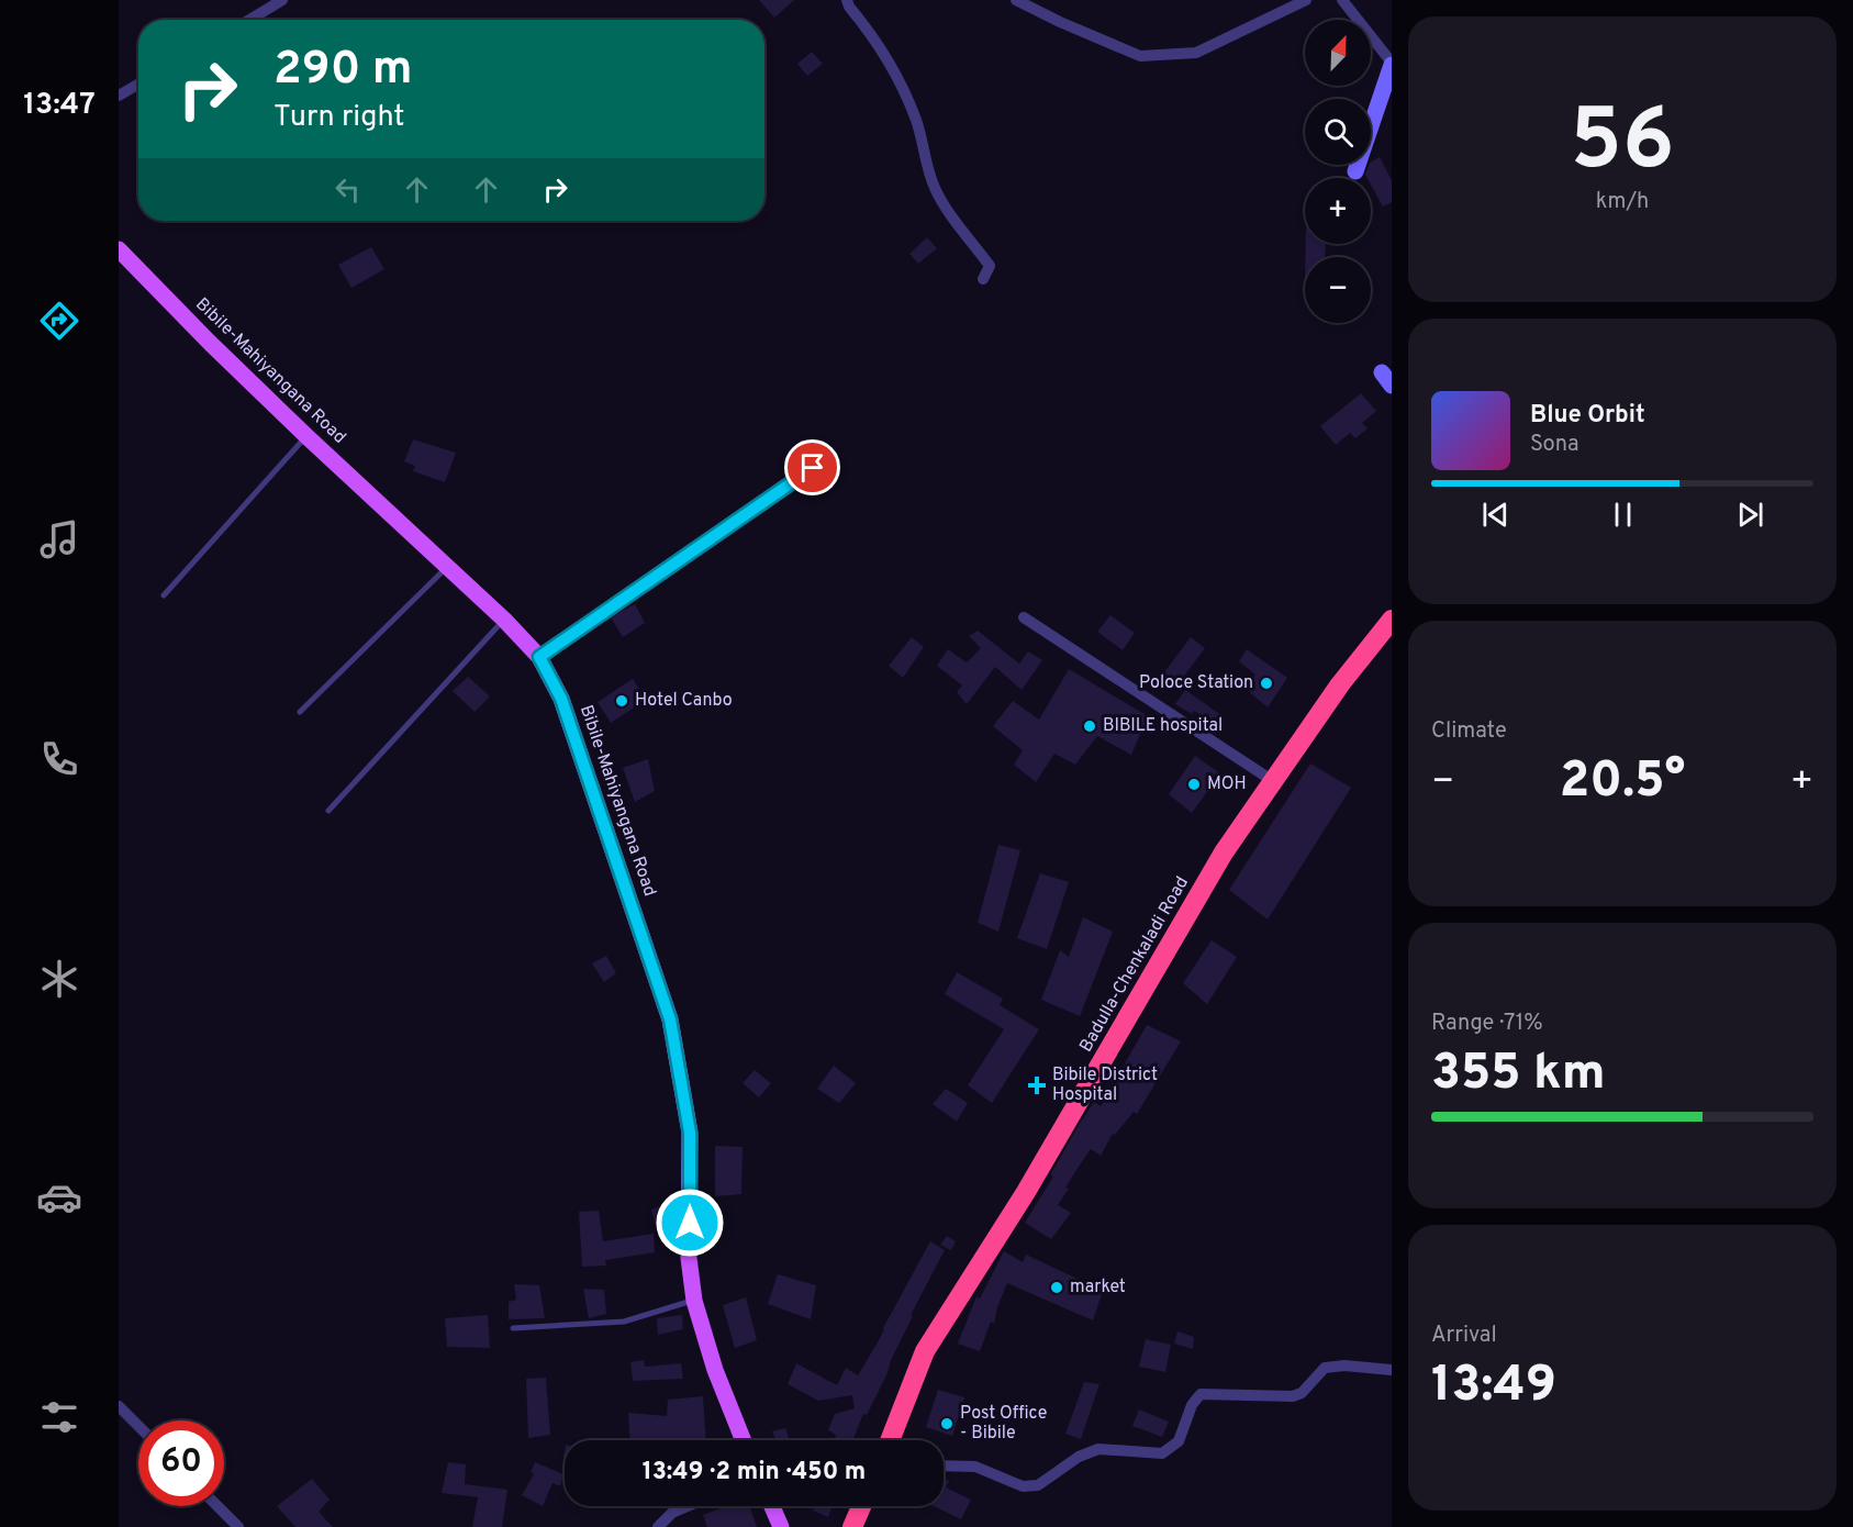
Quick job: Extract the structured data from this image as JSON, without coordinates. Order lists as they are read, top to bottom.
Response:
{
  "streets": {
    "highway": ["Badulla-Chenkaladi Road"],
    "main road": ["Bibile-Mahiyangana Road"]
  },
  "places": {
    "other": [
      "Poloce Station",
      "Hotel Canbo",
      "BIBILE hospital",
      "MOH",
      "market",
      "Post Office - Bibile"
    ],
    "health": ["Bibile District Hospital"]
  },
  "north": "top right",
  "page": {
    "tabs": "13:47",
    "tile": [
      ["56", "km/h"],
      "Climate",
      ["Range · 71%", "355 km"],
      ["Arrival", "13:49"]
    ],
    "map_buttons": ["+", "−"],
    "turn": ["290 m", "Turn right"],
    "song": ["Blue Orbit", "Sona"],
    "heat": ["−", "20.5°", "+"],
    "limit": "60",
    "trip": "13:49 · 2 min · 450 m"
  }
}
